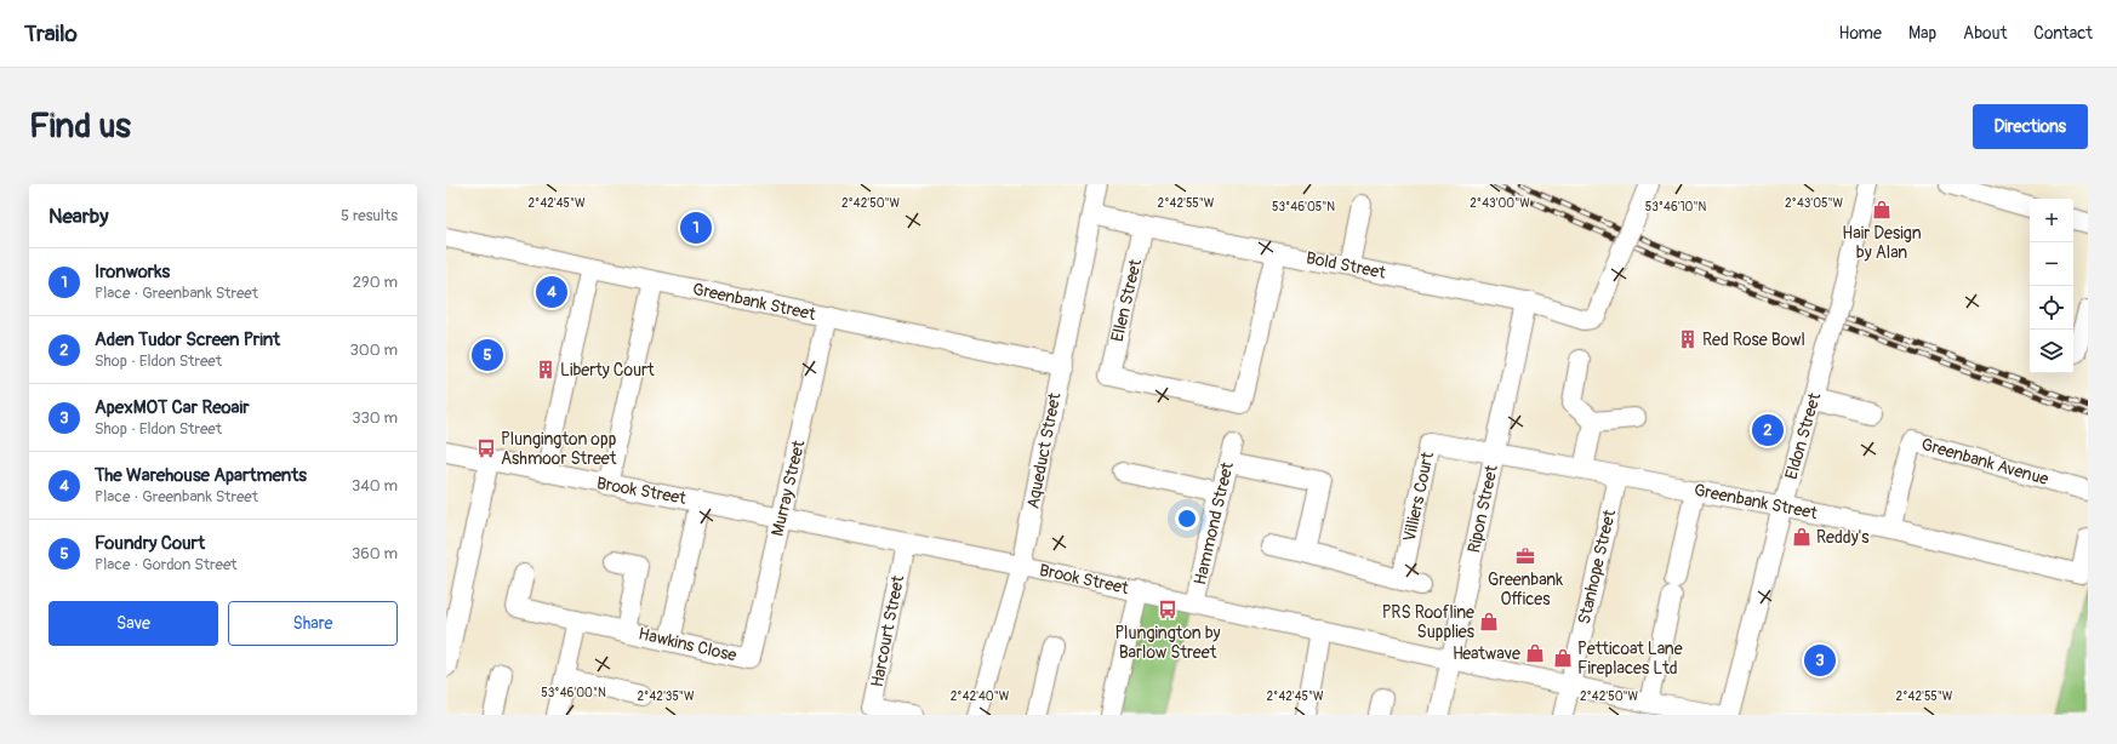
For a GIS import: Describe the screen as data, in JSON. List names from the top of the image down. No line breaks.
{"streets":{"street":["Bold Street","Ellen Street","Greenbank Street","Eldon Street","Aqueduct Street","Greenbank Avenue","Murray Street","Brook Street","Villiers Court","Ripon Street","Hammond Street","Stanhope Street","Harcourt Street","Hawkins Close"]},"crossings":[["Bold Street","Ellen Street"],["Bold Street","Aqueduct Street"],["Bold Street","Ripon Street"],["Greenbank Street","Eldon Street"],["Greenbank Street","Aqueduct Street"],["Greenbank Street","Greenbank Avenue"],["Greenbank Street","Murray Street"],["Greenbank Street","Villiers Court"],["Greenbank Street","Ripon Street"],["Greenbank Street","Stanhope Street"],["Aqueduct Street","Brook Street"],["Murray Street","Brook Street"],["Murray Street","Hawkins Close"],["Brook Street","Ripon Street"],["Brook Street","Hammond Street"],["Brook Street","Stanhope Street"],["Brook Street","Harcourt Street"]],"places":{"shop":["Hair Design by Alan","Reddy's","PRS Roofline Supplies","Heatwave","Petticoat Lane Fireplaces Ltd"],"building":["Red Rose Bowl","Liberty Court"],"bus stop":["Plungington opp Ashmoor Street","Plungington by Barlow Street"],"office":["Greenbank Offices"]},"page":{"header":"Trailo","nav":["Home","Map","About","Contact"],"buttons":["Directions",["Save","Share"]],"title":"Find us","heading":["Nearby","5 results"],"map_buttons":["+","−"],"pins":["1","4","5","2","3"],"list":[{"mark":"1","name":"Ironworks","note":"Place · Greenbank Street","value":"290 m"},{"mark":"2","name":"Aden Tudor Screen Print","note":"Shop · Eldon Street","value":"300 m"},{"mark":"3","name":"ApexMOT Car Reoair","note":"Shop · Eldon Street","value":"330 m"},{"mark":"4","name":"The Warehouse Apartments","note":"Place · Greenbank Street","value":"340 m"},{"mark":"5","name":"Foundry Court","note":"Place · Gordon Street","value":"360 m"}]},"coordinates":["2°42'45\"W","2°42'50\"W","2°42'55\"W","2°43'00\"W","2°43'05\"W","53°46'05\"N","53°46'10\"N","53°46'00\"N","2°42'35\"W","2°42'40\"W"]}
